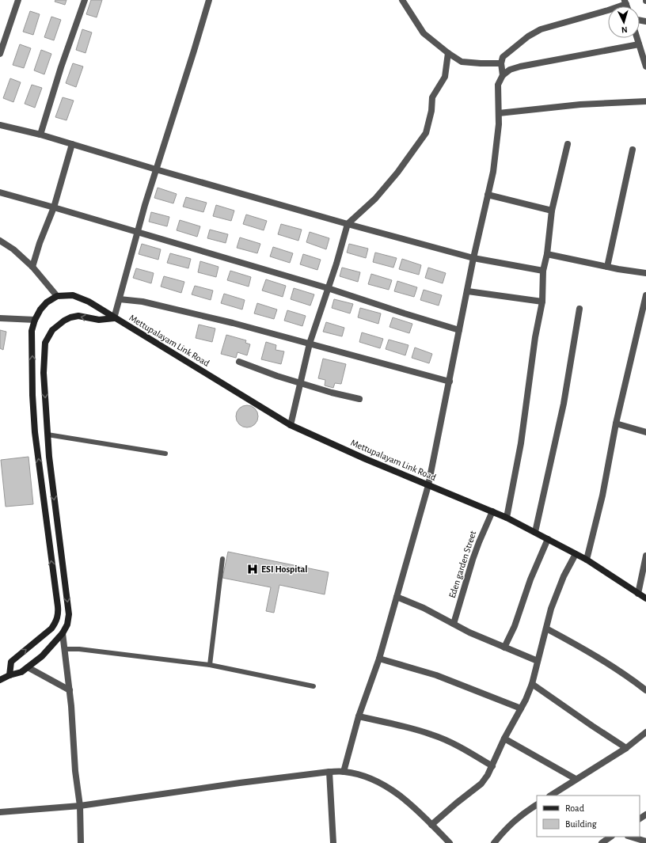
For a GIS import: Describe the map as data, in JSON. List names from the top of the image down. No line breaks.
{"streets":{"street":["Mettupalayam Link Road","Eden garden Street"]},"crossings":[["Mettupalayam Link Road","Eden garden Street"]],"places":{"hospital":["ESI Hospital"]},"legend":["Road","Building"],"north":"bottom"}
